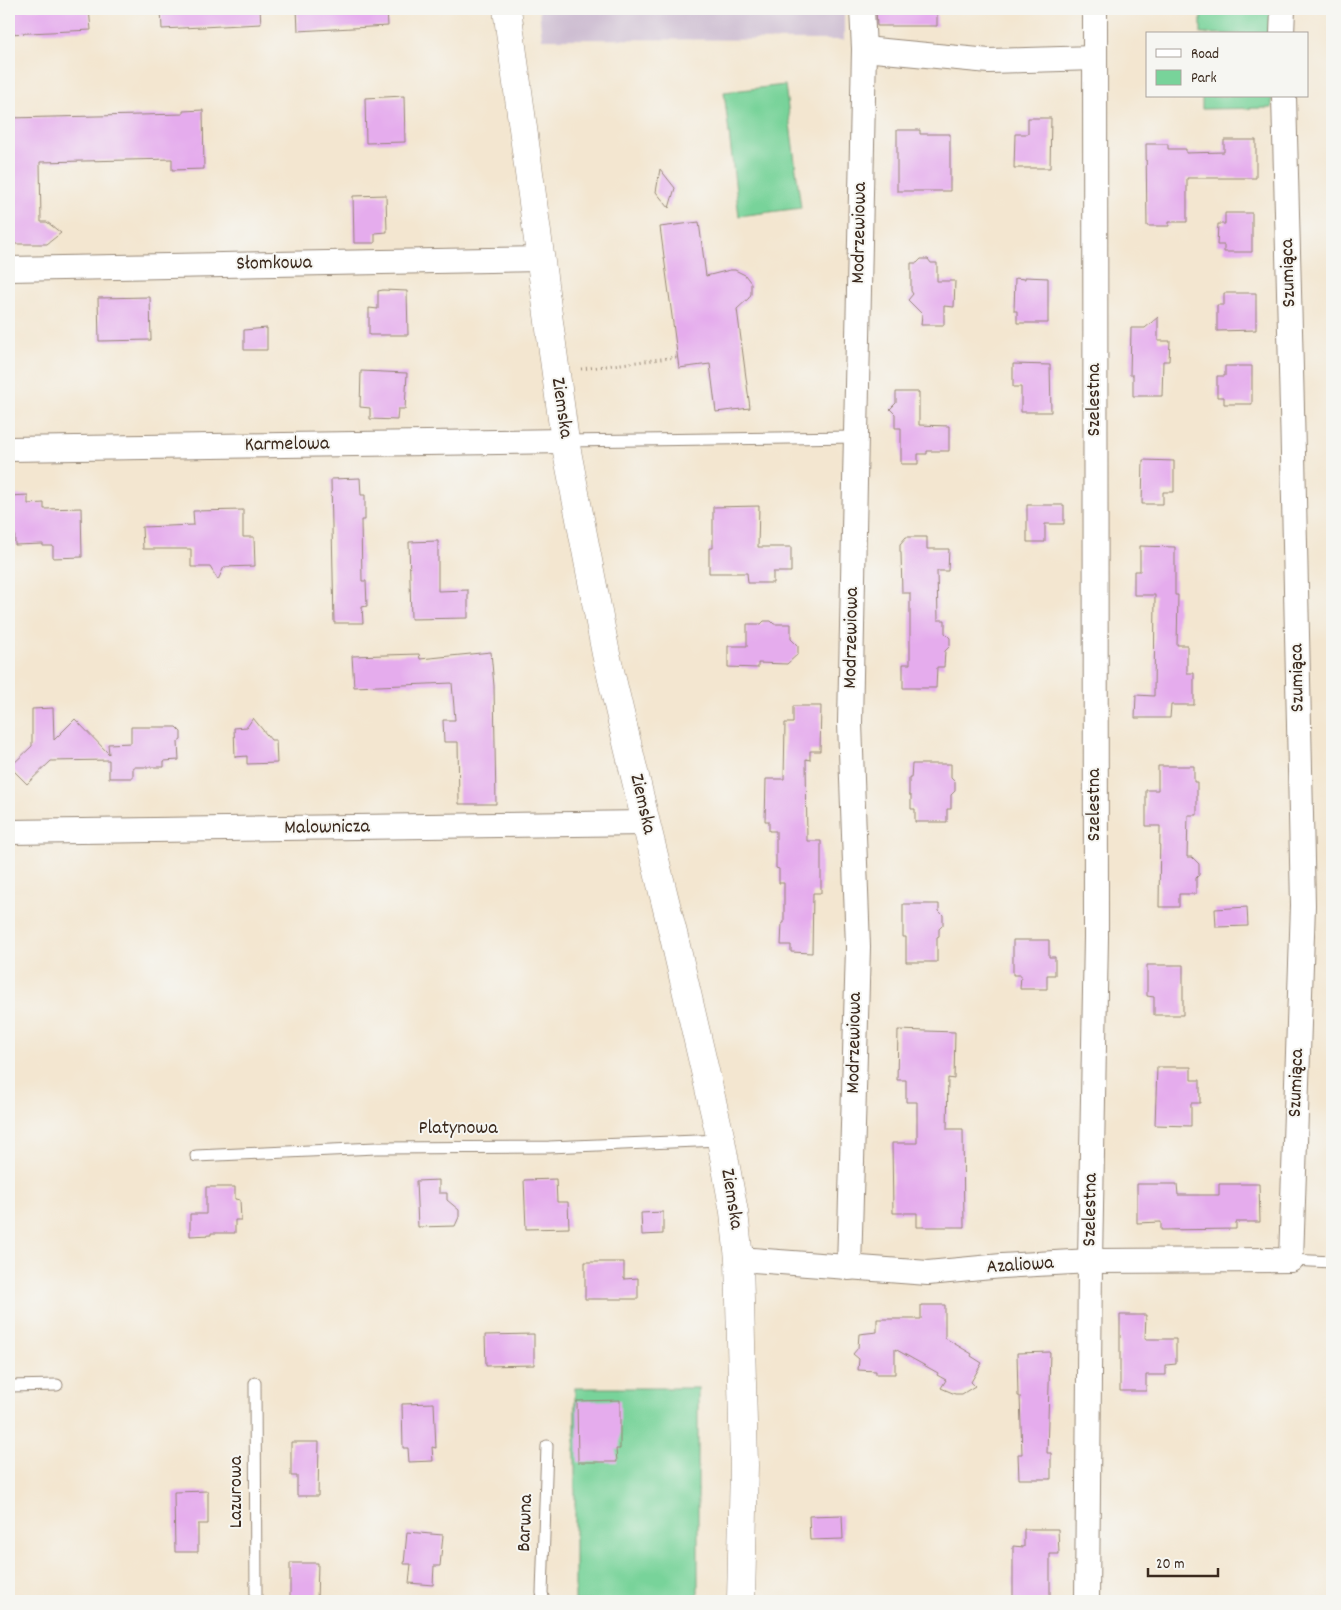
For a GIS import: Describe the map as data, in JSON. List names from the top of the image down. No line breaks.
{"streets":{"street":["Modrzewiowa","Słomkowa","Szumiąca","Szelestna","Ziemska","Karmelowa","Malownicza","Azaliowa"],"lane":["Platynowa","Lazurowa","Barwna"]},"crossings":[["Modrzewiowa","Azaliowa"],["Słomkowa","Ziemska"],["Szumiąca","Azaliowa"],["Szelestna","Azaliowa"],["Ziemska","Karmelowa"],["Ziemska","Malownicza"],["Ziemska","Platynowa"],["Ziemska","Azaliowa"]],"legend":["Road","Park"],"scale_bar":"20 m"}
